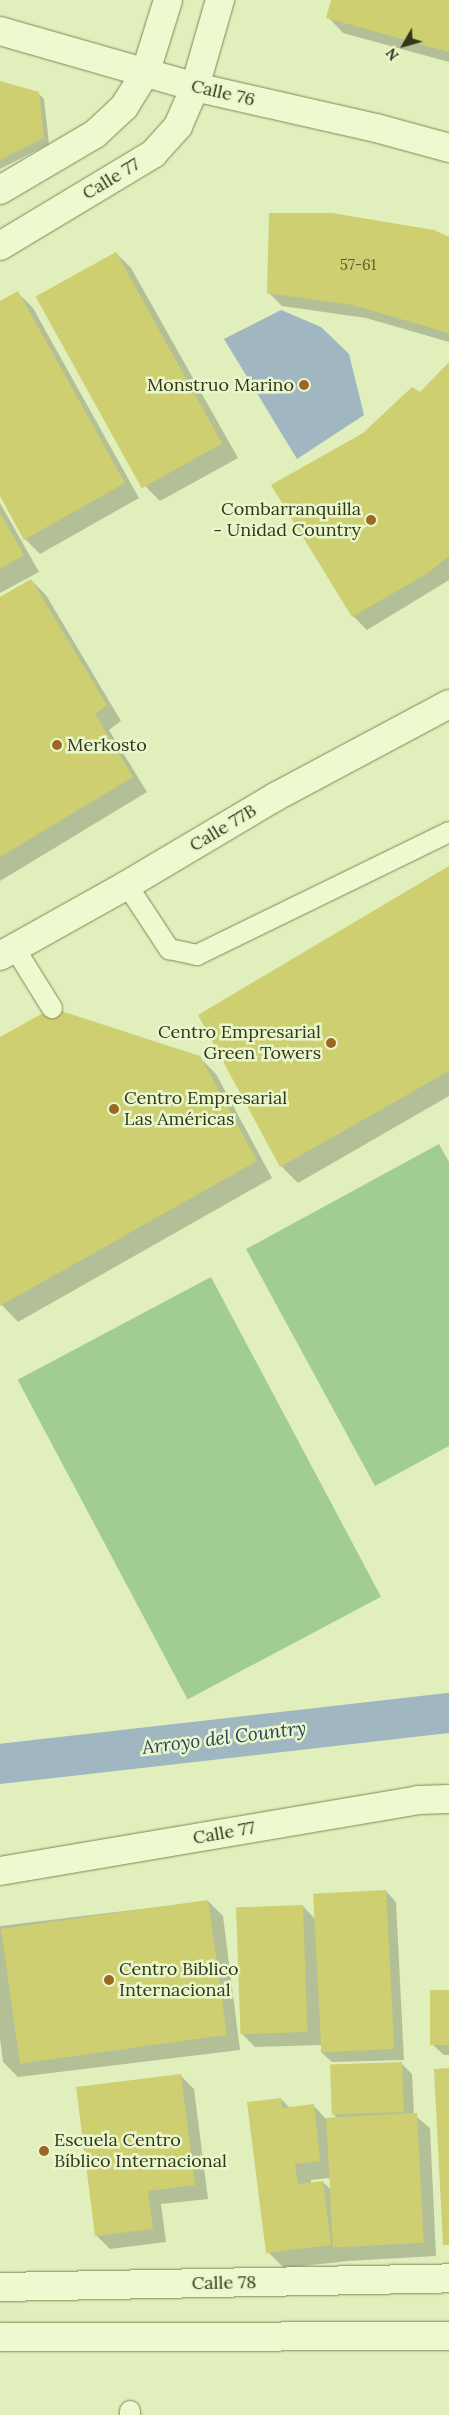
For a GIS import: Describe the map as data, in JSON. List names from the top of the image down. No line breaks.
{"streets":{"street":["Calle 76","Calle 77","Calle 77B","Calle 78"]},"crossings":[["Calle 76","Calle 77"]],"water":["Arroyo del Country"],"places":["Monstruo Marino","Combarranquilla - Unidad Country","Merkosto","Centro Empresarial Green Towers","Centro Empresarial Las Américas","Centro Biblico Internacional","Escuela Centro Bíblico Internacional"],"house_numbers":["57-61"],"north":"bottom left"}
